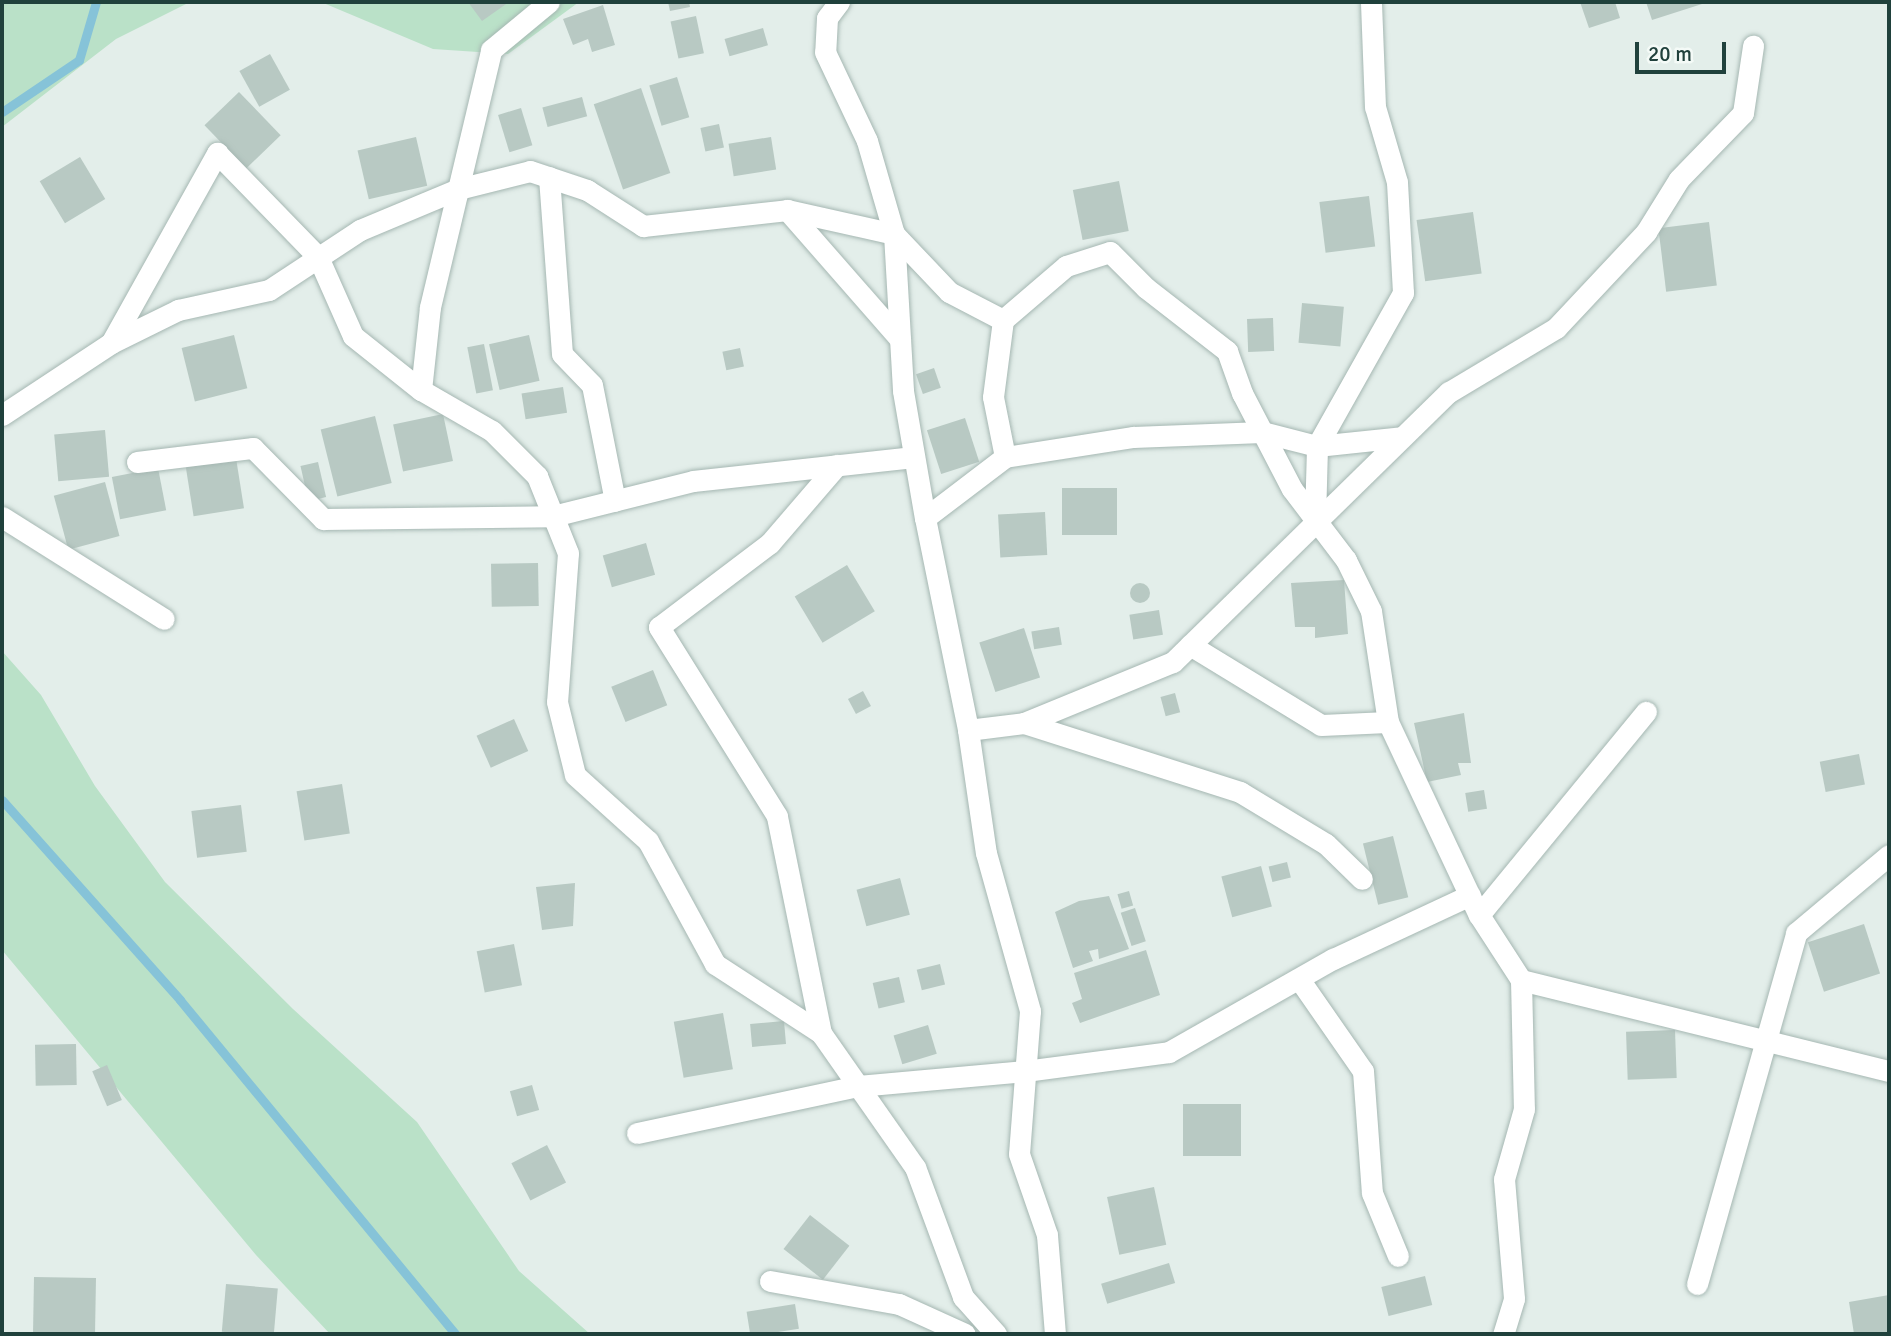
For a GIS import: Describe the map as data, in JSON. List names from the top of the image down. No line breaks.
{"scale_bar":"20 m"}
